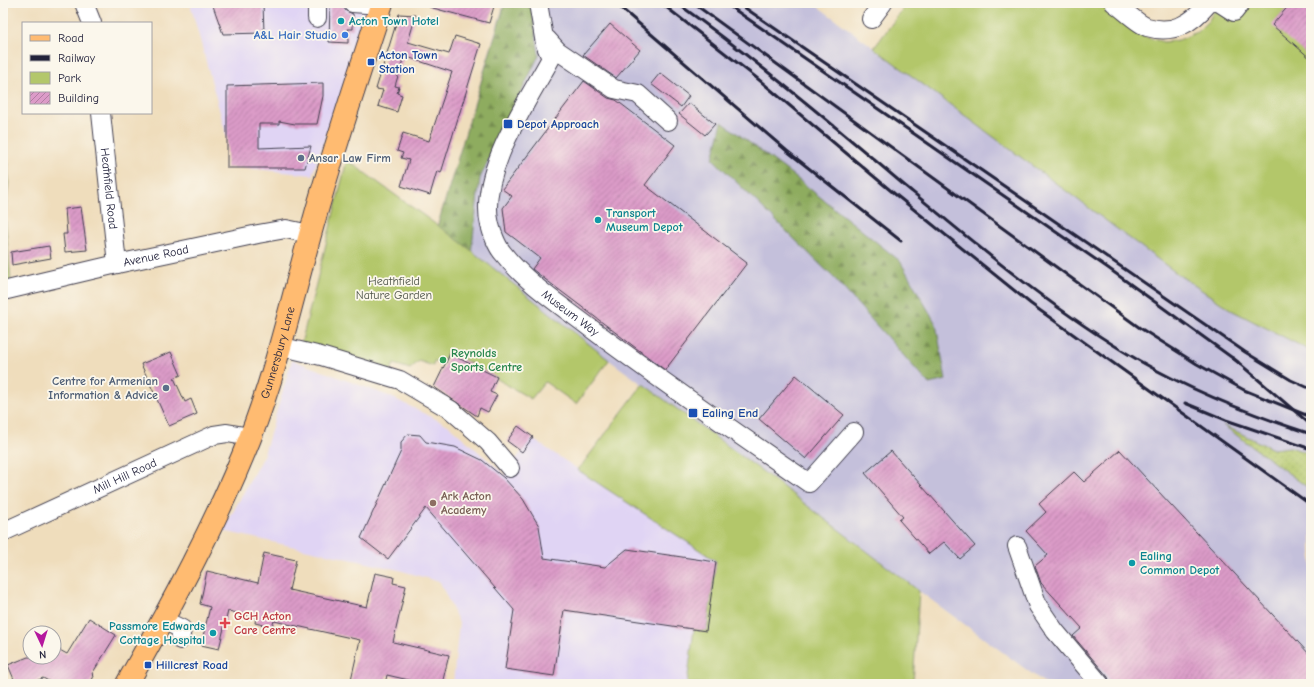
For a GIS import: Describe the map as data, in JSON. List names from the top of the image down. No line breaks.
{"streets":{"main road":["Gunnersbury Lane"],"street":["Heathfield Road","Avenue Road","Museum Way","Mill Hill Road"]},"crossings":[["Heathfield Road","Avenue Road"],["Avenue Road","Gunnersbury Lane"],["Gunnersbury Lane","Mill Hill Road"]],"parks":["Heathfield Nature Garden"],"places":{"other":["Acton Town Hotel","A&L Hair Studio","Ansar Law Firm","Transport Museum Depot","Reynolds Sports Centre","Centre for Armenian Information & Advice","Ark Acton Academy","Ealing Common Depot","Passmore Edwards Cottage Hospital"],"transit":["Acton Town Station","Depot Approach","Ealing End","Hillcrest Road"],"health":["GCH Acton Care Centre"]},"legend":["Road","Railway","Park","Building"],"north":"bottom"}
